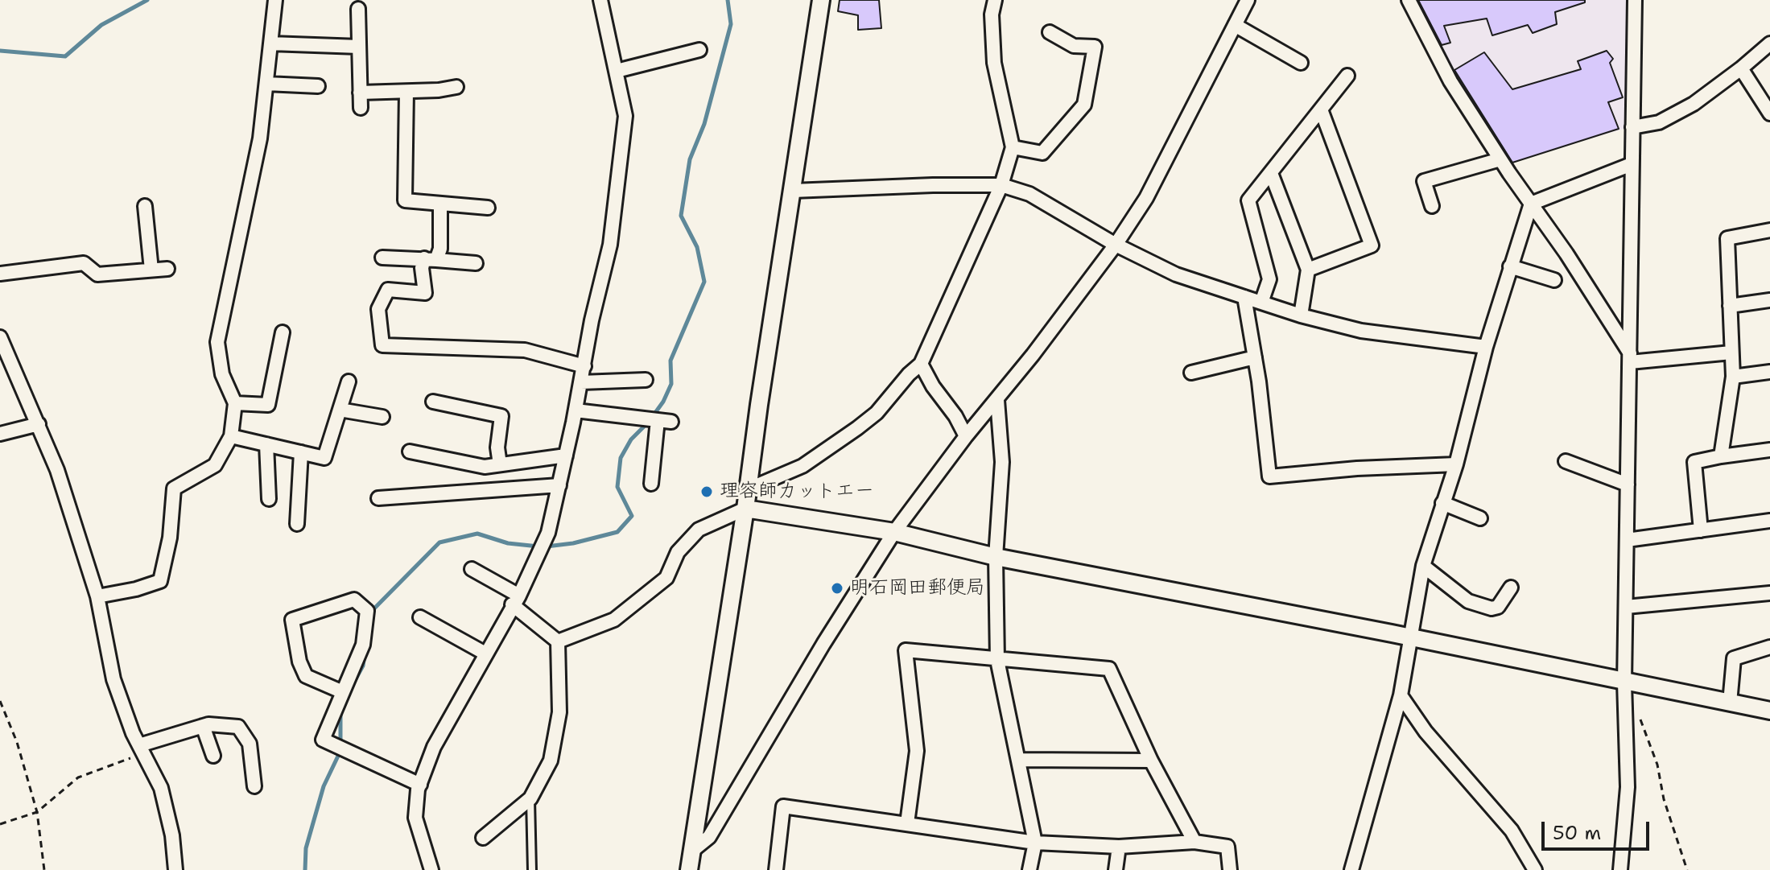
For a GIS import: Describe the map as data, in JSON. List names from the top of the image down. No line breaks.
{"places":["理容師カットエー","明石岡田郵便局"],"scale_bar":"50 m"}
